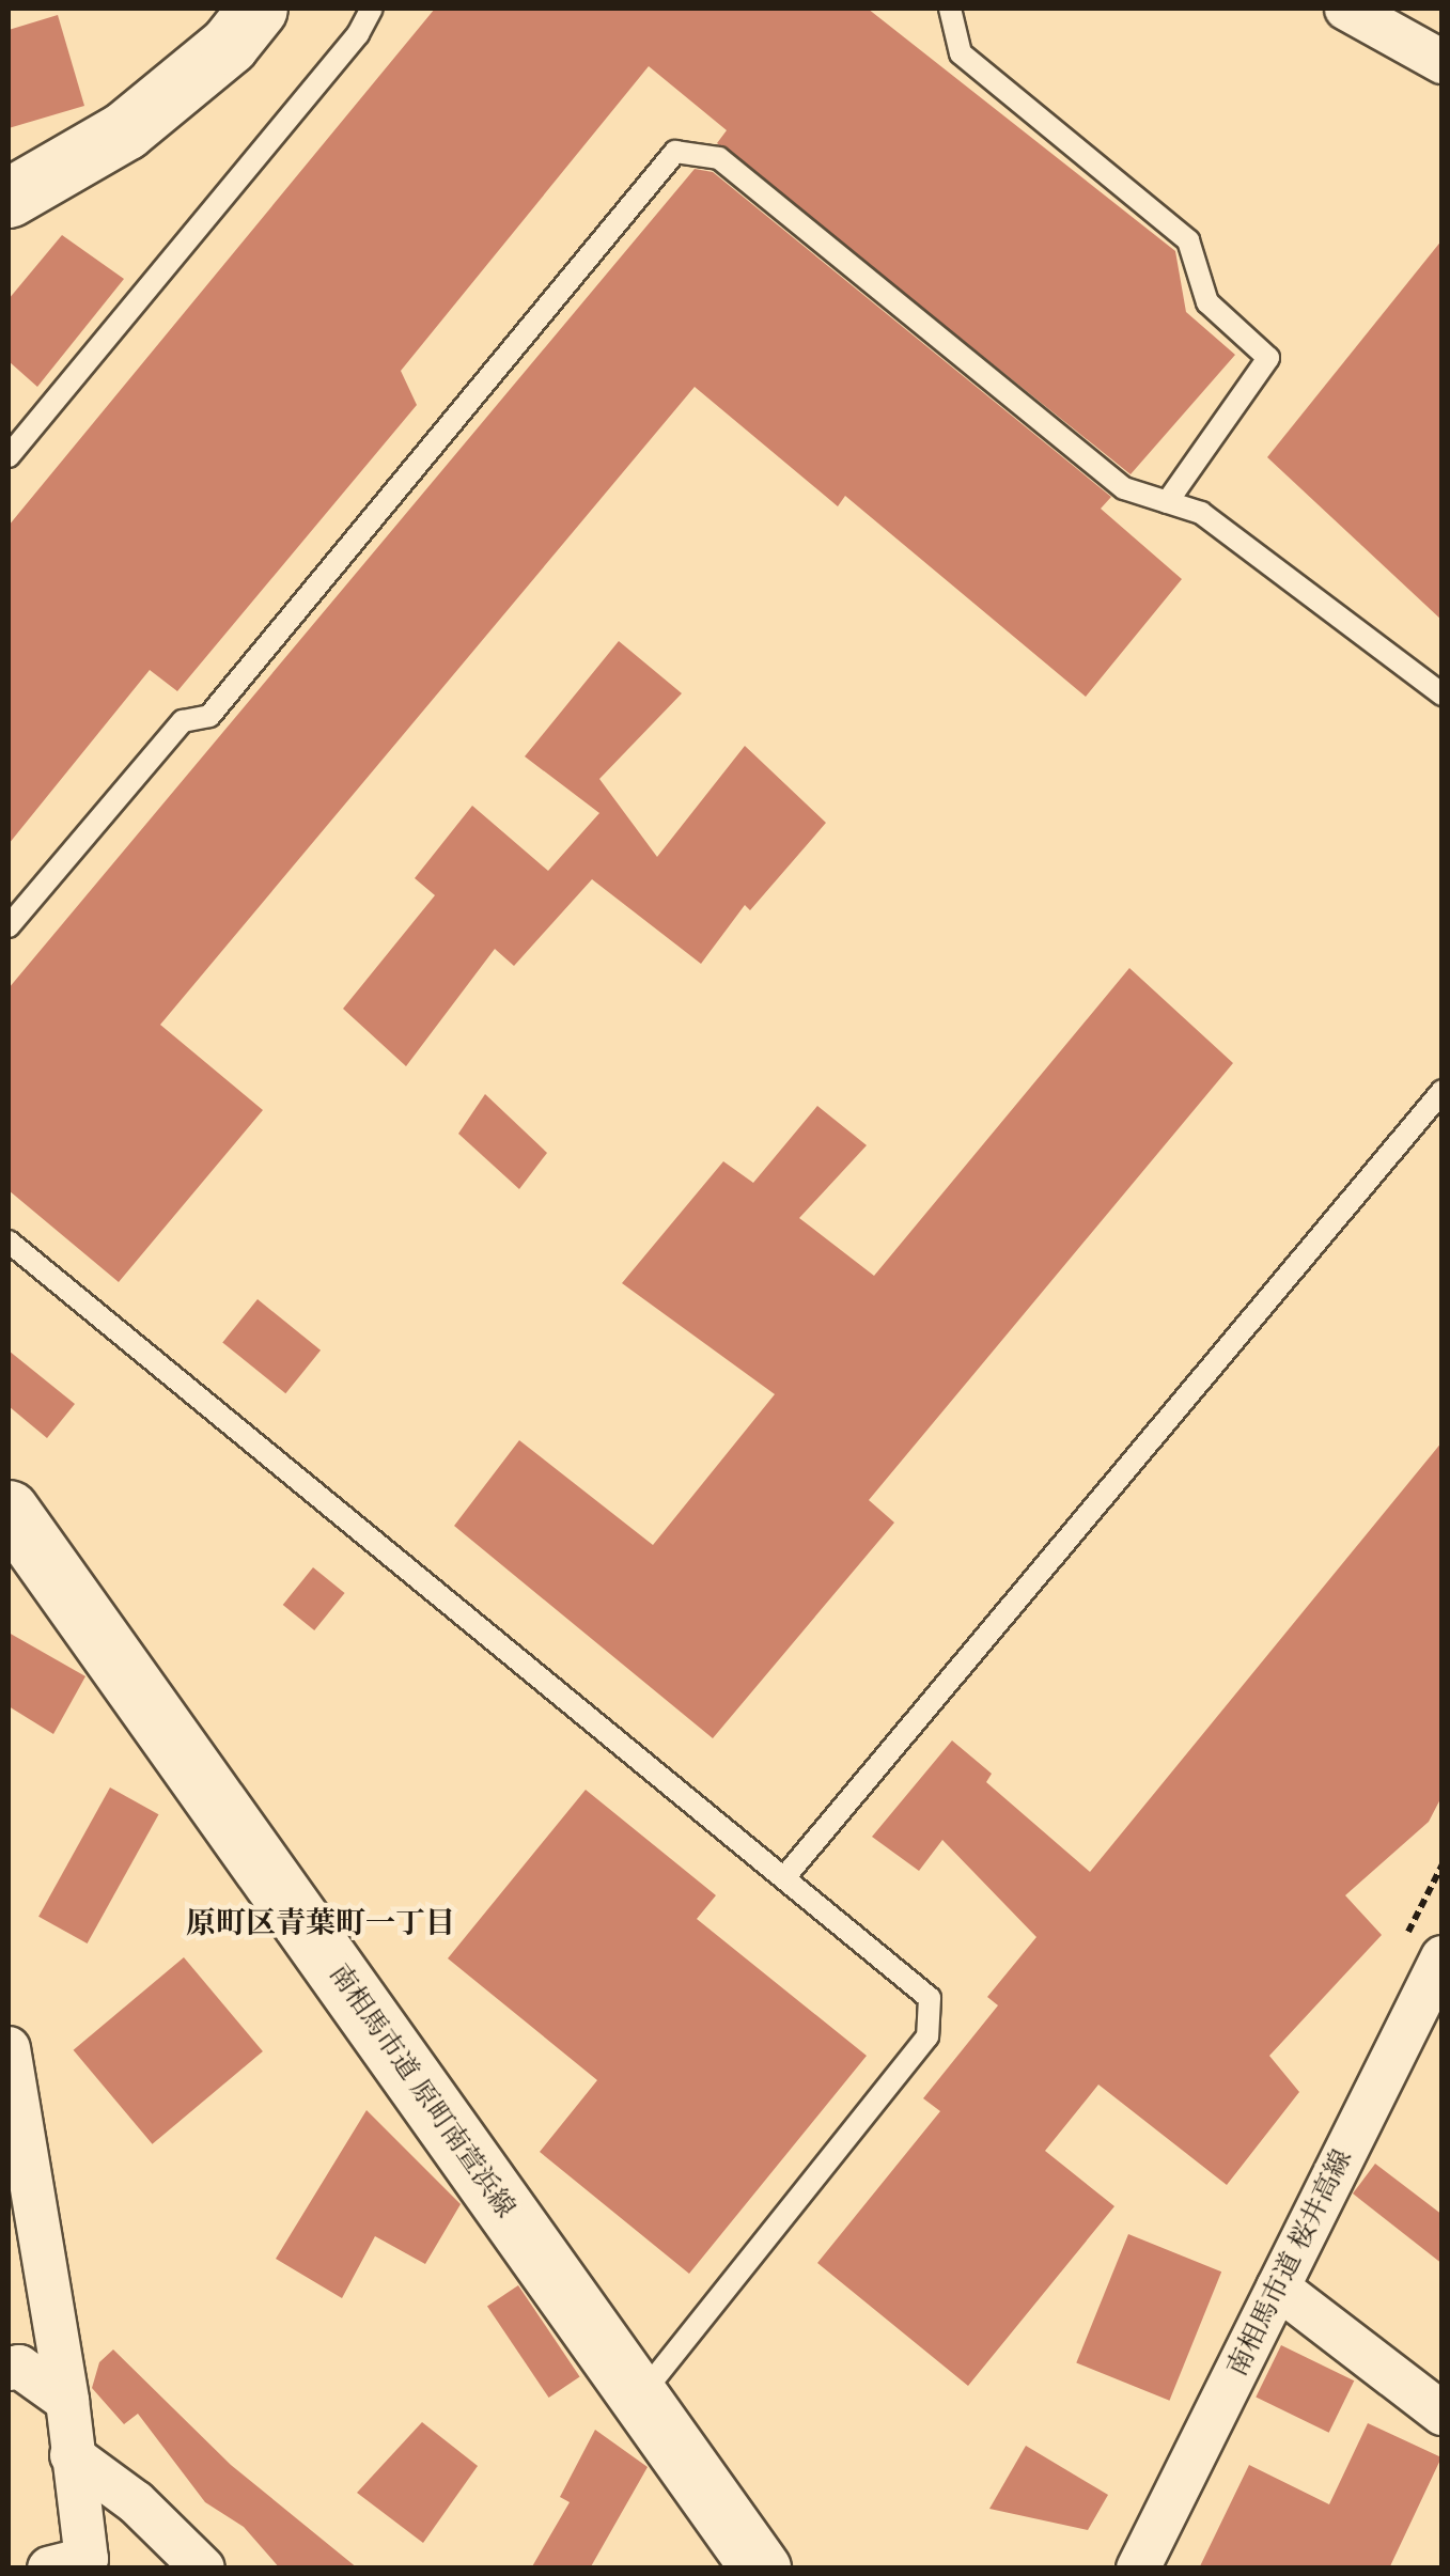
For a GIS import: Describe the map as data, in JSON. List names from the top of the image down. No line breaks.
{"streets":{"street":["南相馬市道 原町南萱浜線","南相馬市道 桜井高線"]},"districts":["原町区青葉町一丁目"]}
